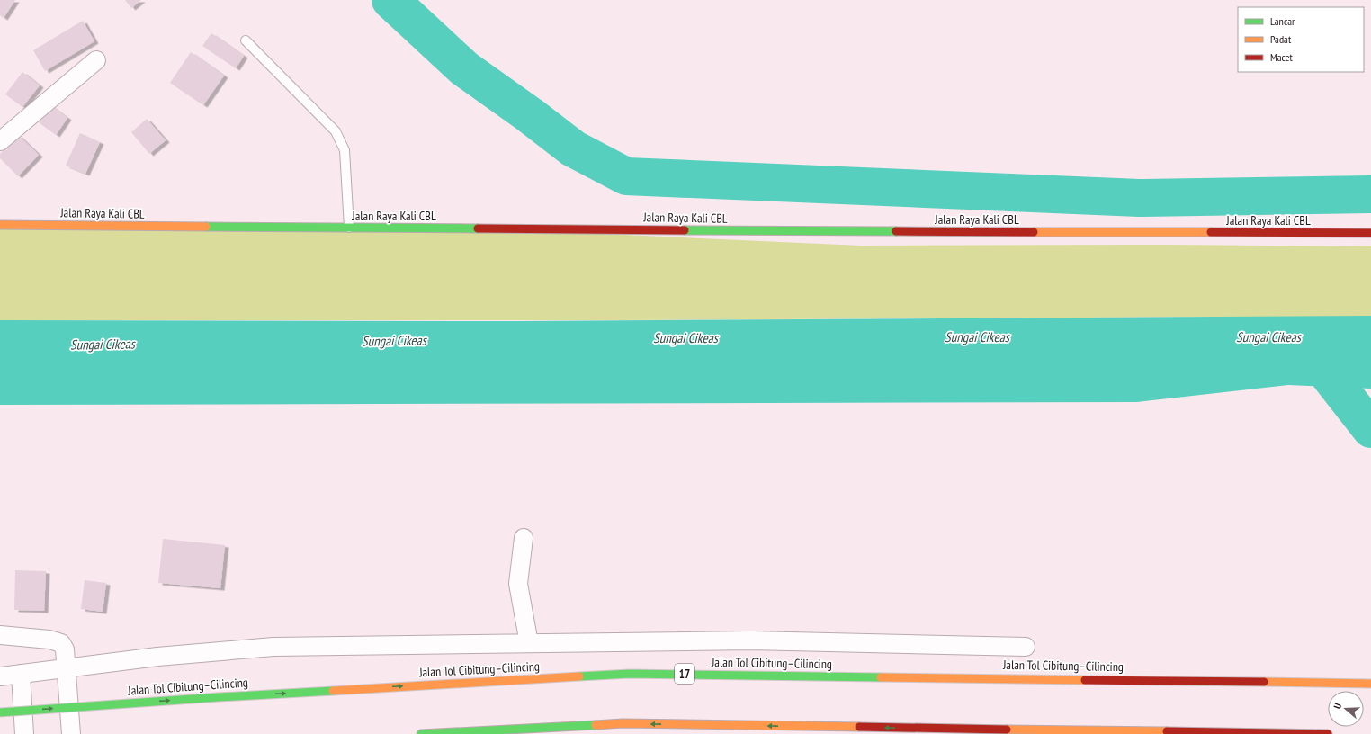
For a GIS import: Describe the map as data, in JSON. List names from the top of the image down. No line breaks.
{"streets":{"main road":["Jalan Raya Kali CBL","Jalan Tol Cibitung–Cilincing","17"]},"water":["Sungai Cikeas"],"legend":["Lancar","Padat","Macet"],"north":"left"}
